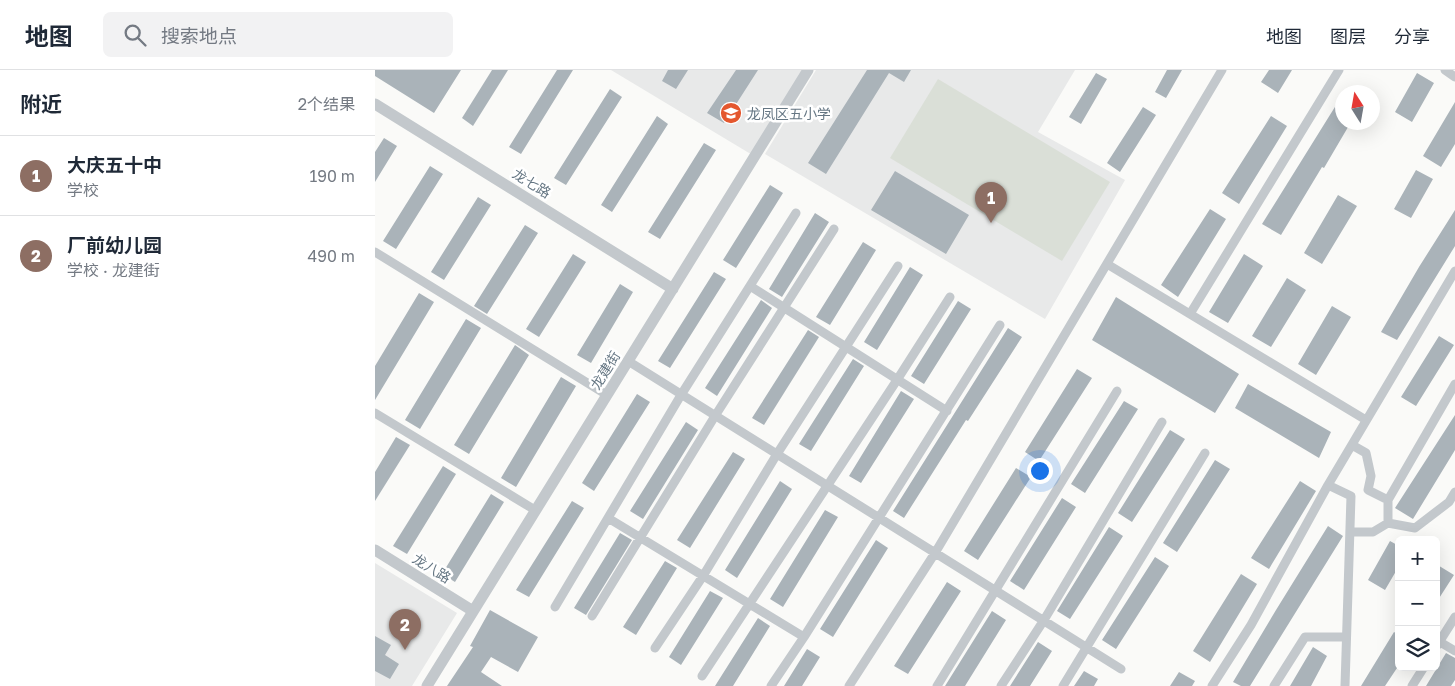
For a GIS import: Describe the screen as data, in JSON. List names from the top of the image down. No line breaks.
{"streets":{"street":["龙七路","龙建街","龙八路"]},"crossings":[["龙七路","龙建街"],["龙建街","龙八路"]],"places":{"school or university":["龙凤区五小学"]},"north":"top","page":{"header":"地图","search":"搜索地点","nav":["地图","图层","分享"],"heading":["附近","2个结果"],"list":[{"mark":"1","name":"大庆五十中","note":"学校","value":"190 m"},{"mark":"2","name":"厂前幼儿园","note":"学校 · 龙建街","value":"490 m"}],"pins":["1","2"],"map_buttons":["+","−"]}}
